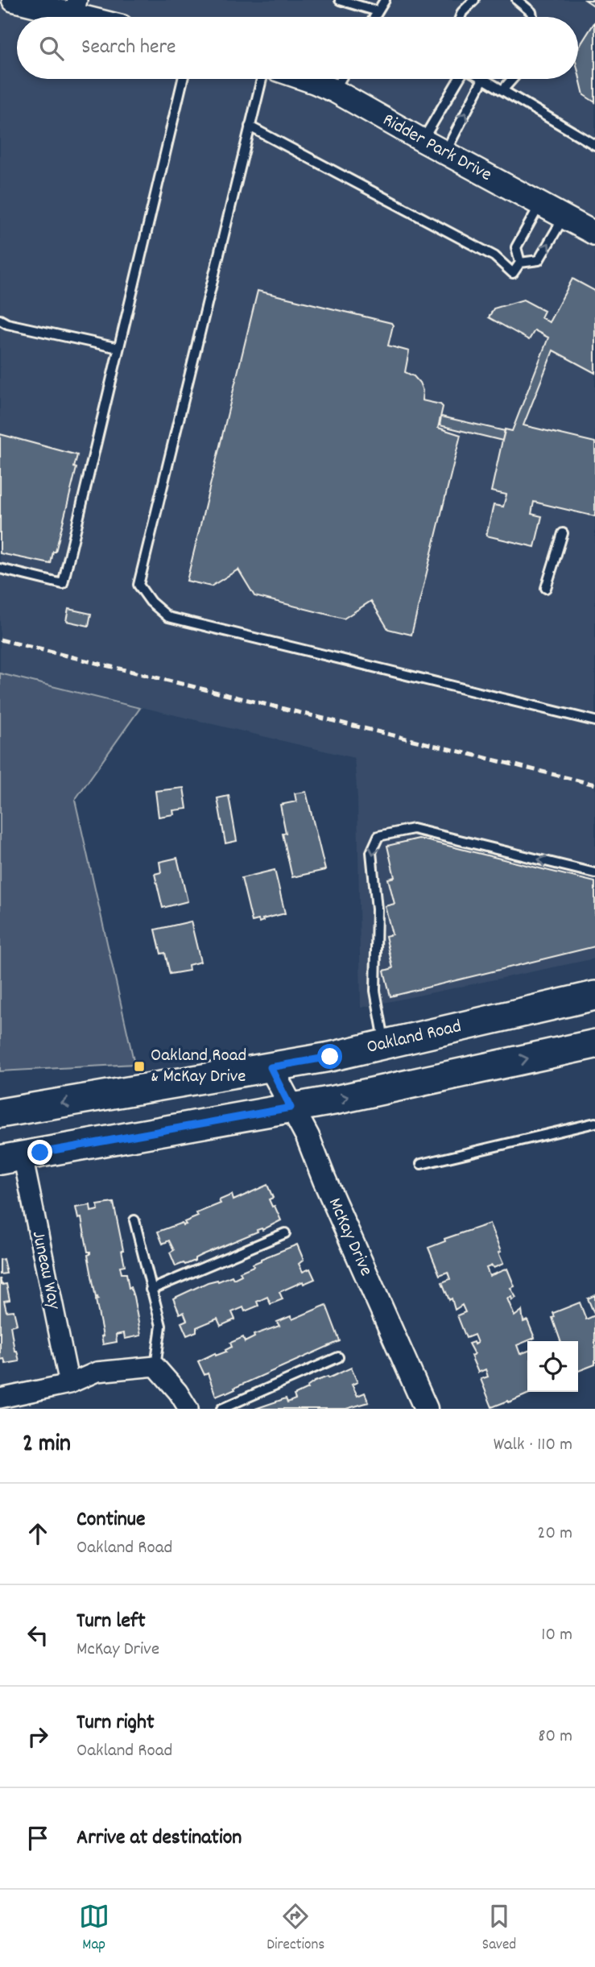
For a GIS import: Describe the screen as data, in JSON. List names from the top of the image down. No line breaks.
{"streets":{"main road":["Oakland Road"],"street":["Ridder Park Drive","McKay Drive","Juneau Way"]},"crossings":[["Oakland Road","McKay Drive"]],"places":{"transit":["Oakland Road & McKay Drive"]},"page":{"search":"Search here","heading":["2 min","Walk · 110 m"],"list":[["Continue","Oakland Road","20 m"],["Turn left","McKay Drive","10 m"],["Turn right","Oakland Road","80 m"],"Arrive at destination"],"nav":["Map","Directions","Saved"]}}
